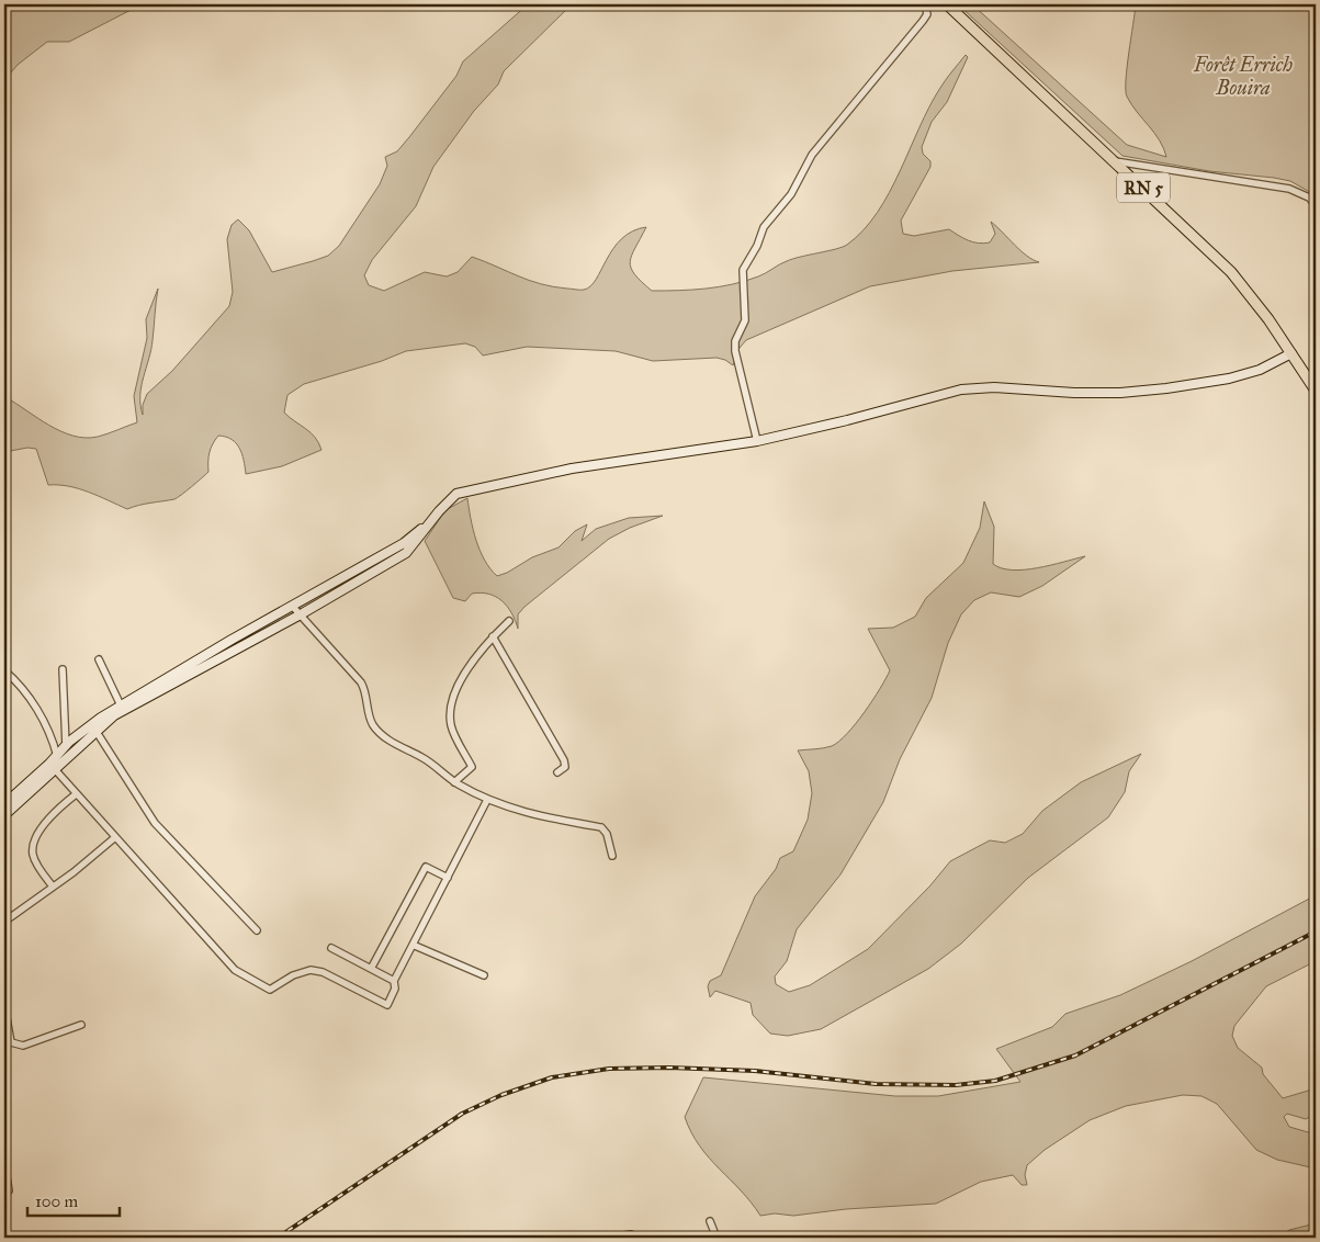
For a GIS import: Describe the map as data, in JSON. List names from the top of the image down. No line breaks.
{"streets":{"main road":["RN 5"]},"parks":["Forêt Errich Bouira"],"scale_bar":"100 m"}
